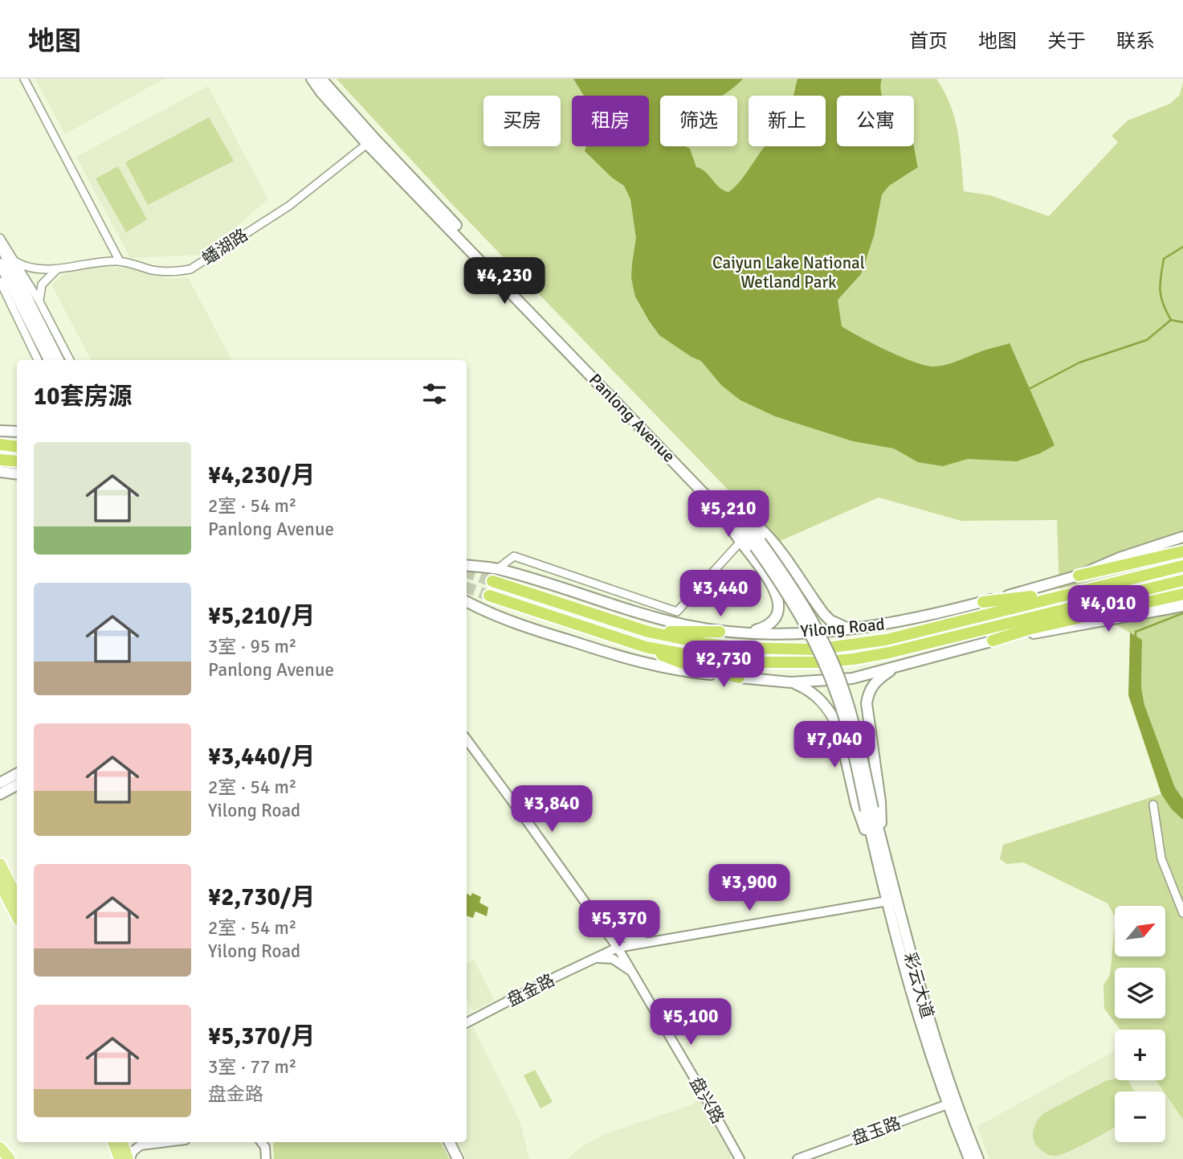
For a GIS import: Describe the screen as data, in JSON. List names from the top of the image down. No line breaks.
{"streets":{"highway":["Yilong Road"],"main road":["Panlong Avenue","彩云大道"],"street":["蟠湖路","盘金路","盘兴路","盘玉路"]},"crossings":[["蟠湖路","Panlong Avenue"],["Panlong Avenue","彩云大道"],["彩云大道","盘金路"],["彩云大道","盘玉路"],["盘金路","盘兴路"]],"parks":["Caiyun Lake National Wetland Park"],"north":"top right","page":{"header":"地图","nav":["首页","地图","关于","联系"],"chip":["买房","租房","筛选","新上","公寓"],"price":["¥4,230","¥5,210","¥3,440","¥4,010","¥2,730","¥7,040","¥3,840","¥3,900","¥5,370","¥5,100"],"heading":"10套房源","list":[{"name":"¥4,230/月","note":"2室 · 54 m² · Panlong Avenue"},{"name":"¥5,210/月","note":"3室 · 95 m² · Panlong Avenue"},{"name":"¥3,440/月","note":"2室 · 54 m² · Yilong Road"},{"name":"¥2,730/月","note":"2室 · 54 m² · Yilong Road"},{"name":"¥5,370/月","note":"3室 · 77 m² · 盘金路"}],"map_buttons":["+","−"]}}
